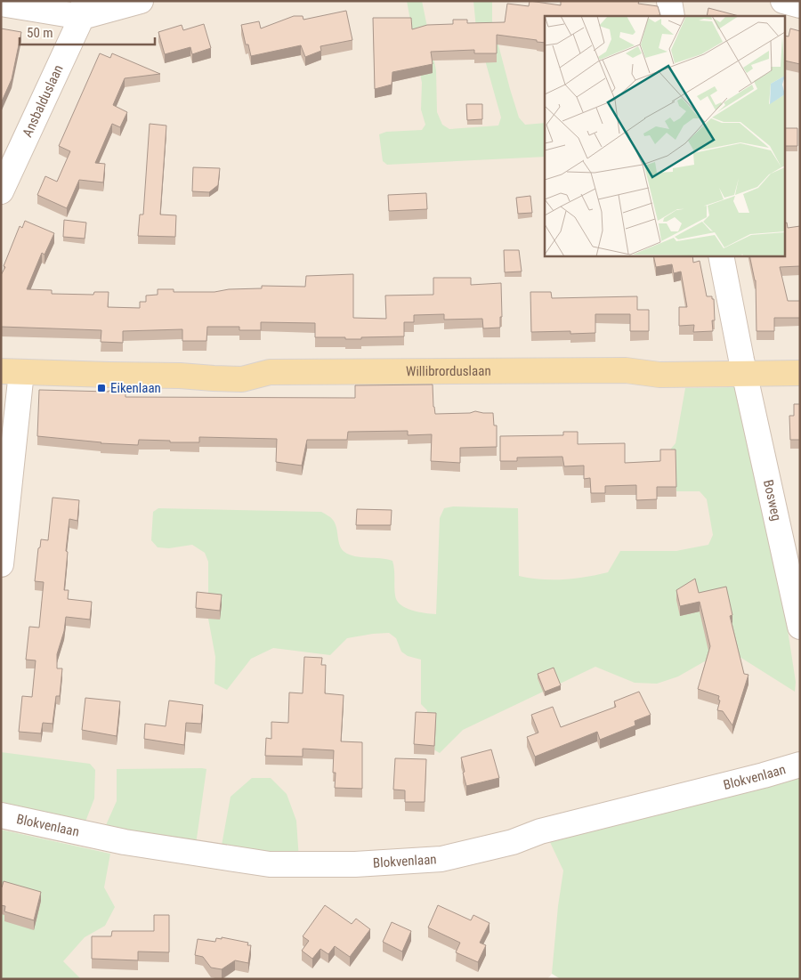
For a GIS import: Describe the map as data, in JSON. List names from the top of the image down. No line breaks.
{"streets":{"main road":["Willibrorduslaan"],"street":["Ansbalduslaan","Bosweg","Blokvenlaan"]},"crossings":[["Willibrorduslaan","Bosweg"]],"places":{"transit":["Eikenlaan"]},"scale_bar":"50 m"}
